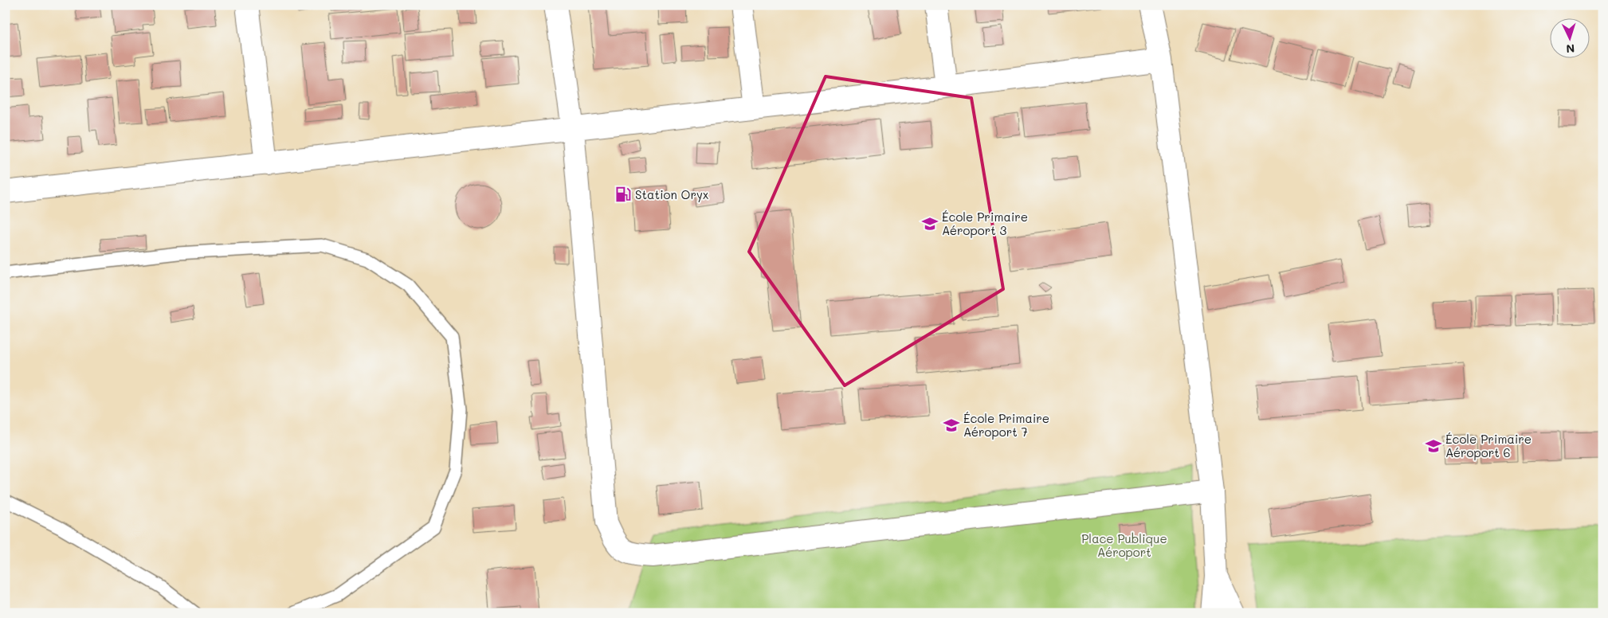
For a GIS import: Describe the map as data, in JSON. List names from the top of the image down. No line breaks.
{"parks":["Place Publique Aéroport"],"places":{"fuel station":["Station Oryx"],"school or university":["École Primaire Aéroport 3","École Primaire Aéroport 7","École Primaire Aéroport 6"]},"north":"bottom"}
